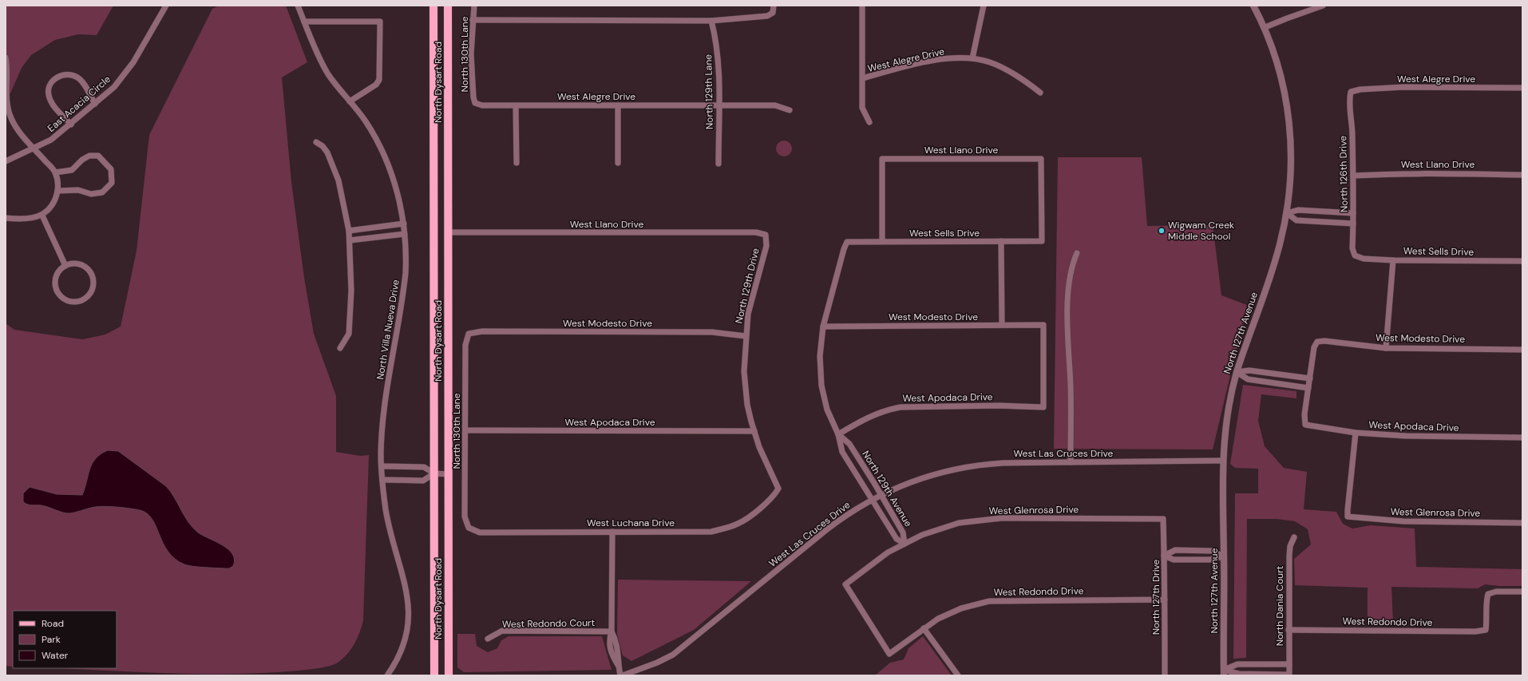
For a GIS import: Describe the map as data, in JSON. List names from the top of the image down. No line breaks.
{"streets":{"main road":["North Dysart Road"],"street":["North 130th Lane","West Alegre Drive","North 129th Lane","East Acacia Circle","West Llano Drive","North 126th Drive","West Sells Drive","North 129th Drive","West Modesto Drive","North Villa Nueva Drive","North 127th Avenue","West Apodaca Drive","West Las Cruces Drive","North 129th Avenue","West Glenrosa Drive","West Luchana Drive","West Redondo Drive","North 127th Drive","North Dania Court","West Redondo Court"]},"crossings":[["North 130th Lane","West Alegre Drive"],["North 130th Lane","West Modesto Drive"],["North 130th Lane","West Apodaca Drive"],["North 130th Lane","West Luchana Drive"],["West Alegre Drive","North 129th Lane"],["West Alegre Drive","North 126th Drive"],["North Dysart Road","West Llano Drive"],["West Llano Drive","North 126th Drive"],["West Llano Drive","West Sells Drive"],["West Llano Drive","North 129th Drive"],["North 126th Drive","West Sells Drive"],["West Sells Drive","North 129th Avenue"],["North 129th Drive","West Modesto Drive"],["North 129th Drive","West Apodaca Drive"],["North 129th Drive","West Luchana Drive"],["West Modesto Drive","West Apodaca Drive"],["West Modesto Drive","North 129th Avenue"],["North 127th Avenue","West Las Cruces Drive"],["West Apodaca Drive","North 129th Avenue"],["West Apodaca Drive","West Glenrosa Drive"],["West Las Cruces Drive","North 129th Avenue"],["North 129th Avenue","West Glenrosa Drive"],["West Glenrosa Drive","West Redondo Drive"],["West Glenrosa Drive","North 127th Drive"],["West Redondo Drive","North 127th Drive"],["West Redondo Drive","North Dania Court"]],"places":["Wigwam Creek Middle School"],"legend":["Road","Park","Water"]}
